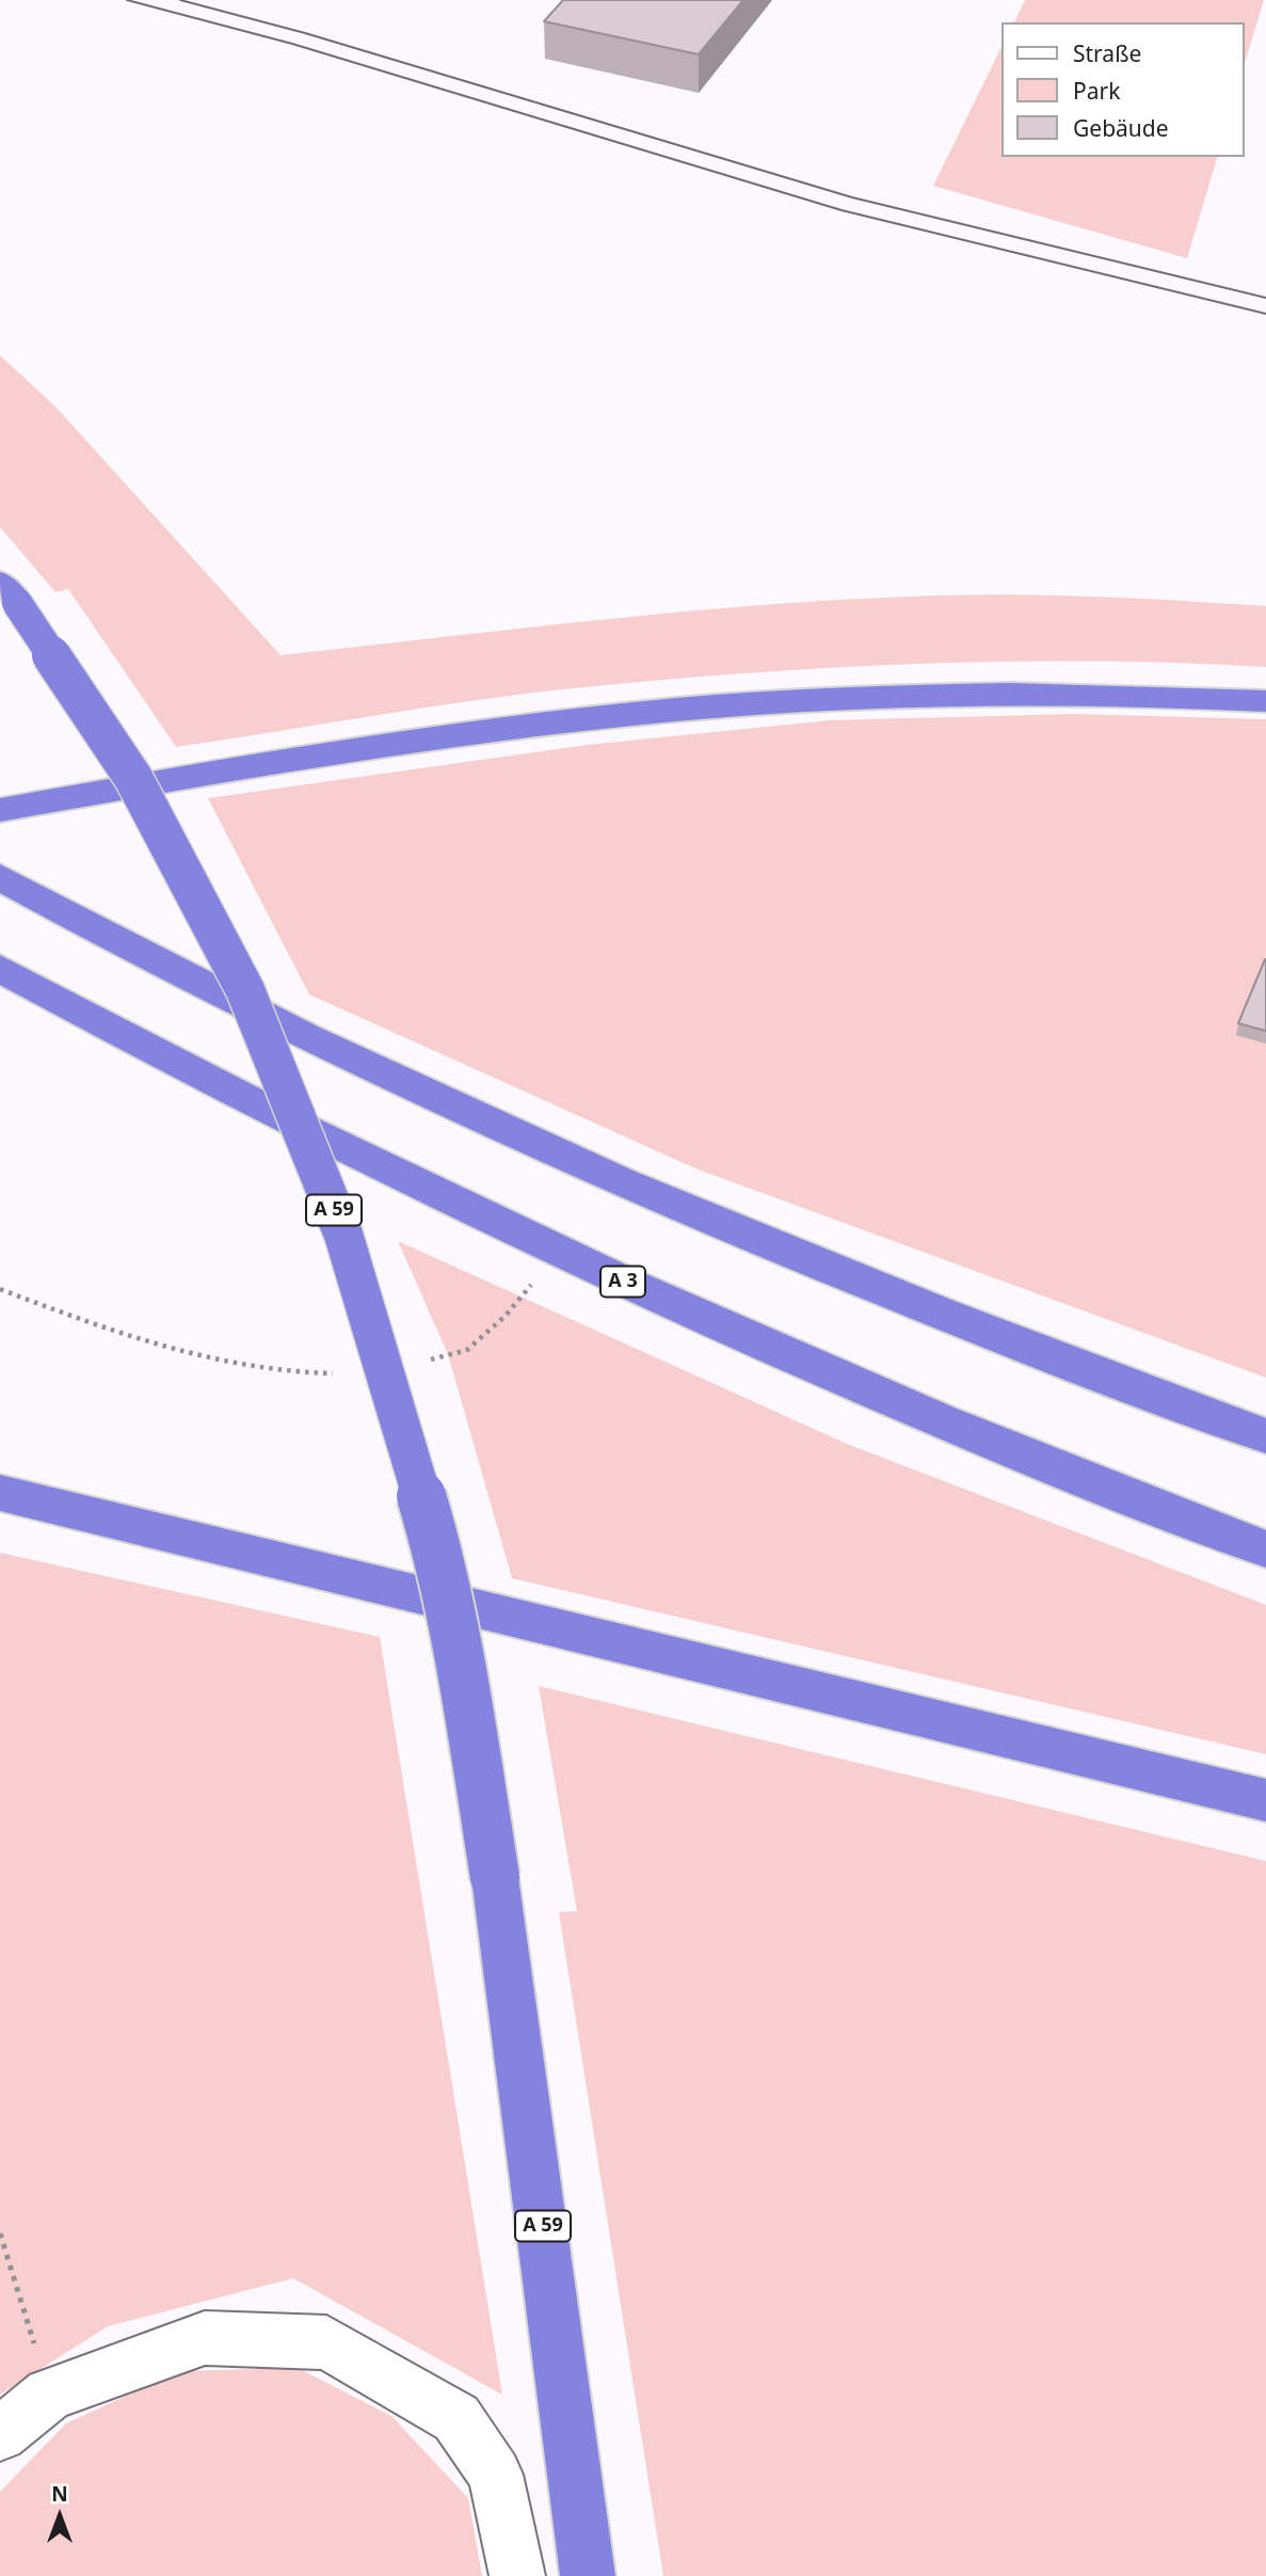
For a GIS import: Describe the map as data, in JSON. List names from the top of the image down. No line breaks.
{"streets":{"highway":["A 59","A 3"]},"legend":["Straße","Park","Gebäude"],"north":"top"}
